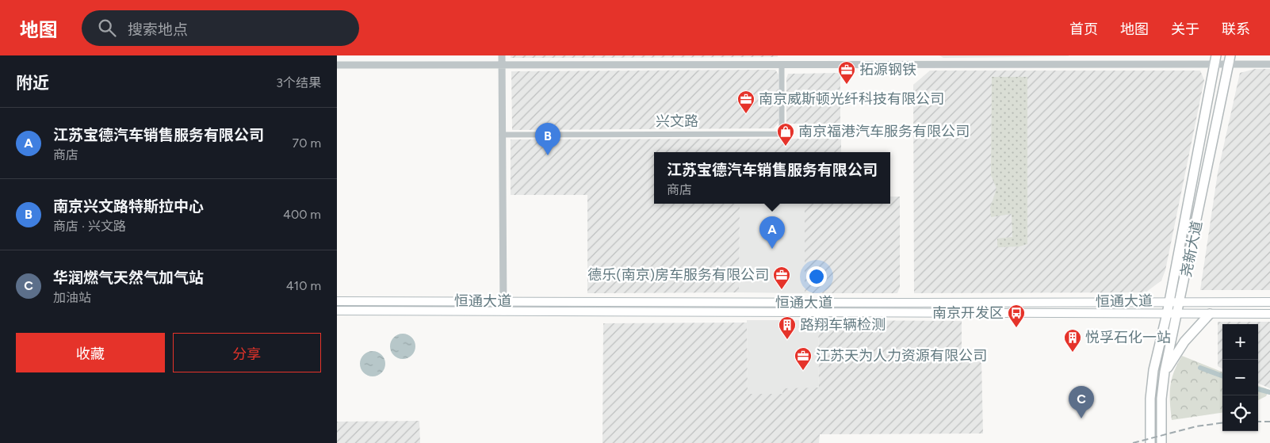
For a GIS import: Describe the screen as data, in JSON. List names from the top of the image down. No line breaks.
{"streets":{"main road":["尧新大道","恒通大道"],"street":["兴文路"]},"crossings":[["尧新大道","恒通大道"]],"places":{"office":["拓源钢铁","南京威斯顿光纤科技有限公司","德乐(南京)房车服务有限公司","江苏天为人力资源有限公司"],"shop":["南京福港汽车服务有限公司"],"bus stop":["南京开发区"],"building":["路翔车辆检测","悦孚石化一站"]},"page":{"header":"地图","search":"搜索地点","nav":["首页","地图","关于","联系"],"heading":["附近","3个结果"],"list":[{"mark":"A","name":"江苏宝德汽车销售服务有限公司","note":"商店","value":"70 m"},{"mark":"B","name":"南京兴文路特斯拉中心","note":"商店 · 兴文路","value":"400 m"},{"mark":"C","name":"华润燃气天然气加气站","note":"加油站","value":"410 m"}],"pins":["B","A","C"],"popup":["江苏宝德汽车销售服务有限公司","商店"],"buttons":["收藏","分享"],"map_buttons":["+","−"]}}
